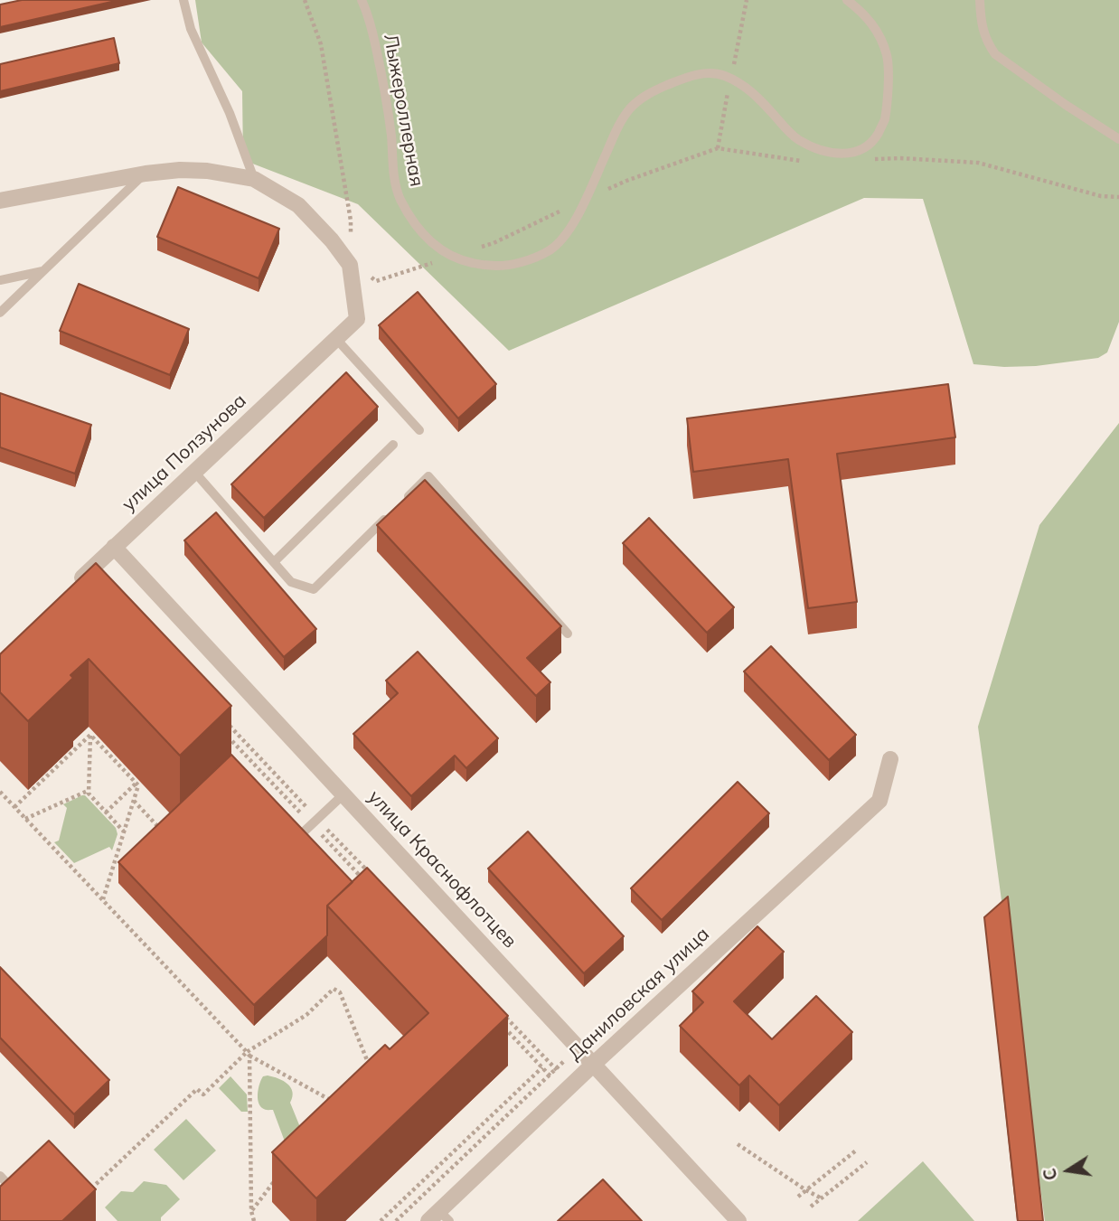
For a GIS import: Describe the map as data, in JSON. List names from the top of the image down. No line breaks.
{"streets":{"street":["улица Ползунова","улица Краснофлотцев","Даниловская улица"],"lane":["Лыжероллерная"]},"crossings":[["улица Ползунова","улица Краснофлотцев"],["улица Краснофлотцев","Даниловская улица"]],"north":"left"}
